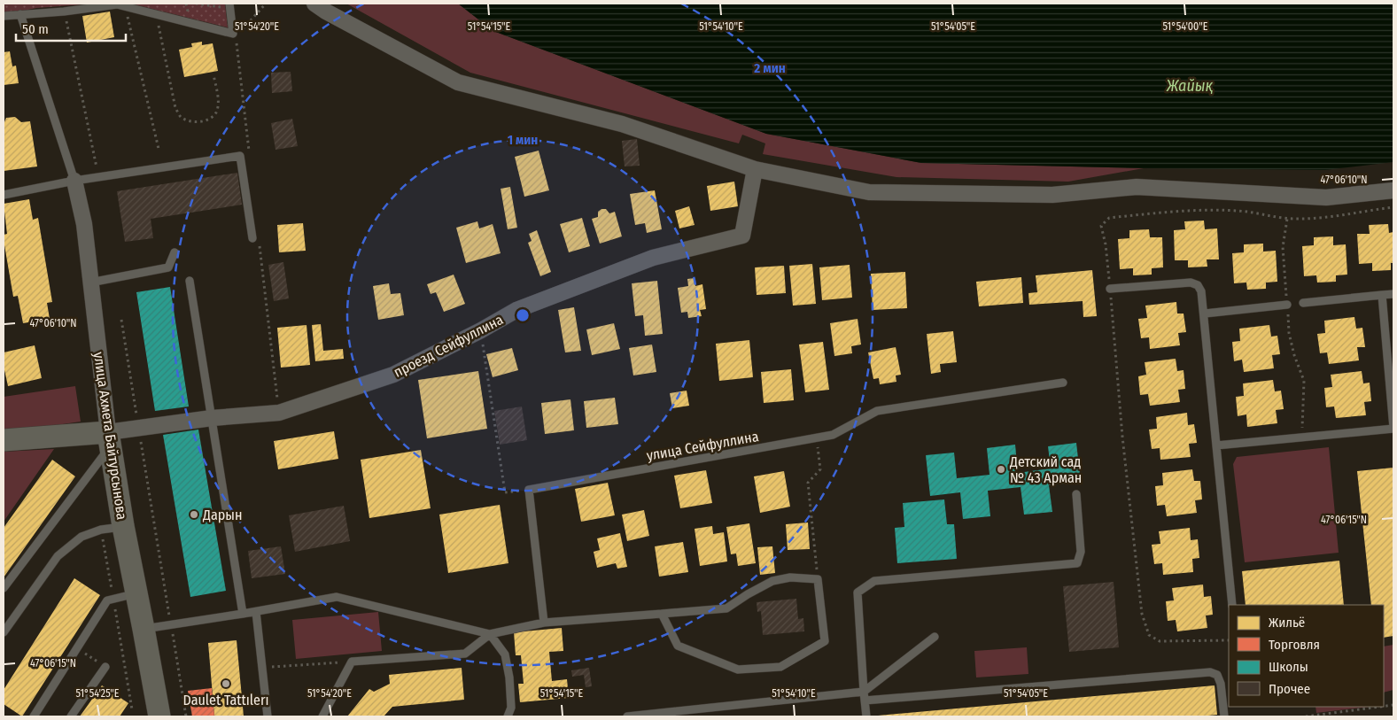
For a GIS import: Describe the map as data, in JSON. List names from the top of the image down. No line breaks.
{"streets":{"street":["проезд Сейфуллина","улица Ахмета Байтурсынова"],"lane":["улица Сейфуллина"]},"crossings":[["проезд Сейфуллина","улица Ахмета Байтурсынова"]],"water":["Жайық"],"places":["Детский сад № 43 Арман","Дарын","Daulet Tattılerı"],"legend":["Жильё","Торговля","Школы","Прочее"],"scale_bar":"50 m","coordinates":["51°54'20\"E","51°54'15\"E","51°54'10\"E","51°54'05\"E","51°54'00\"E","47°06'10\"N","47°06'15\"N","51°54'25\"E"],"rings":["2 мин","1 мин"]}
